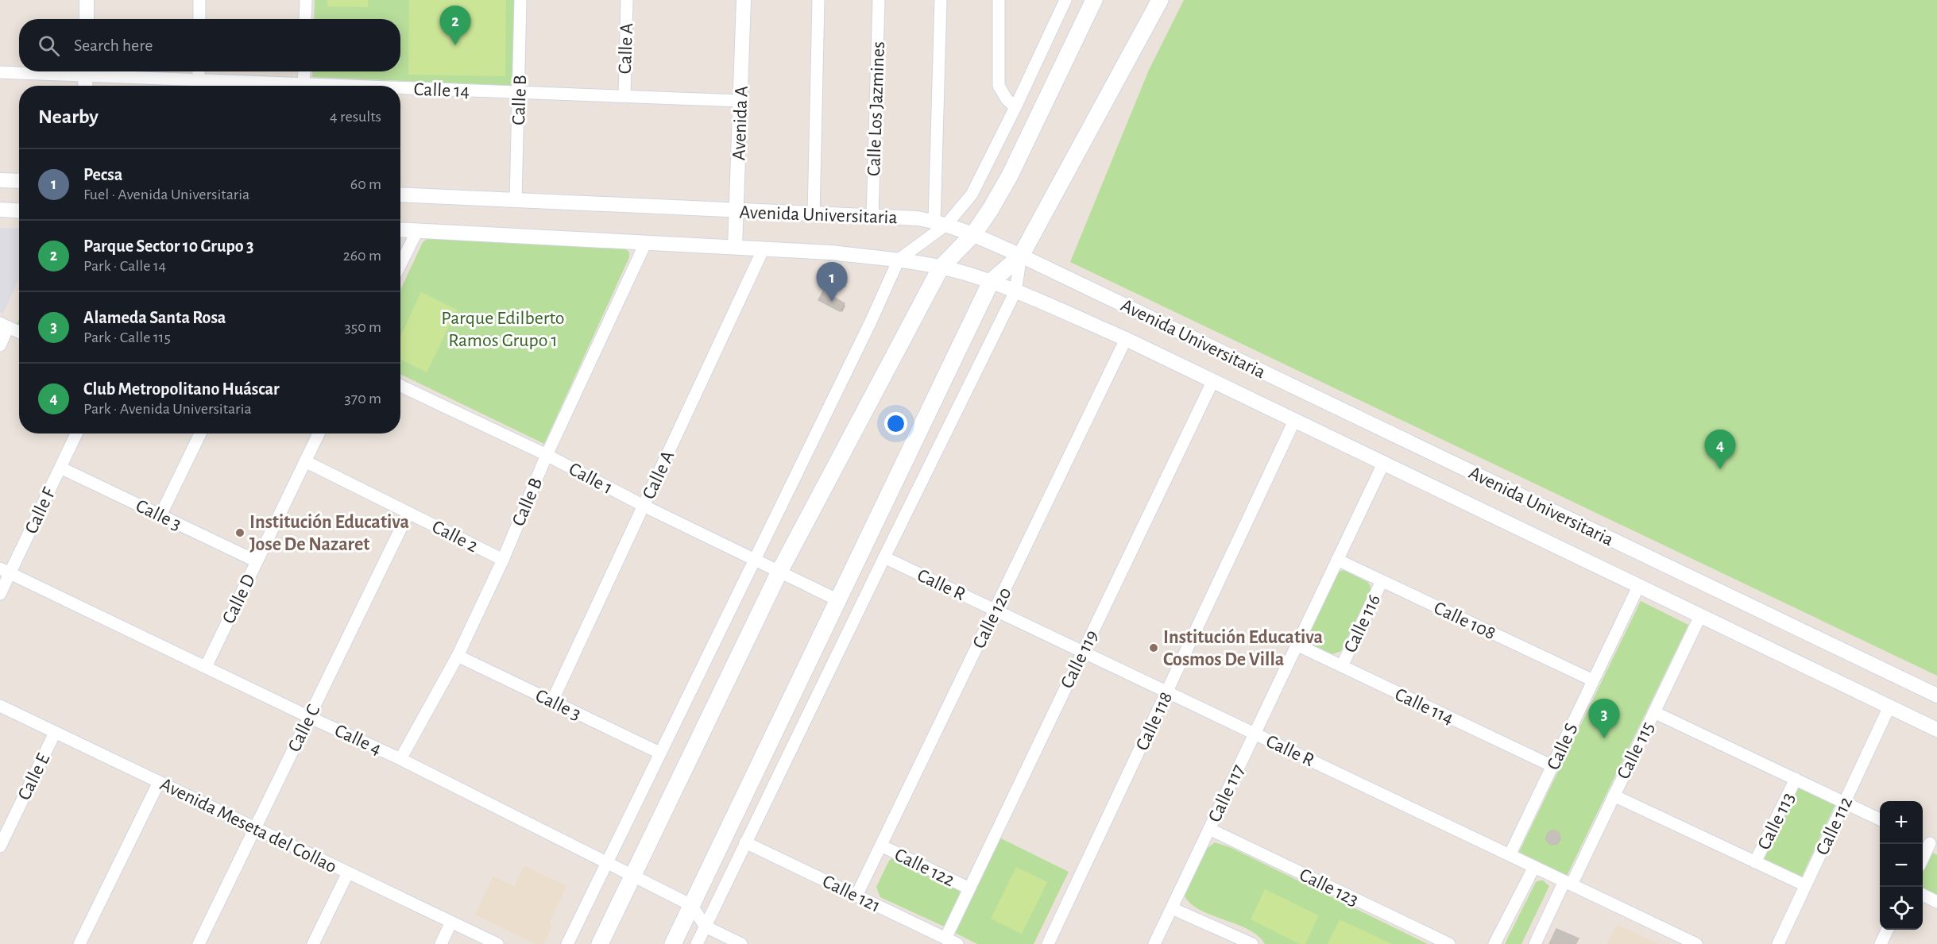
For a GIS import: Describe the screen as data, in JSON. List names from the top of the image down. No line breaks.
{"streets":{"street":["Calle A","Calle 14","Calle B","Calle Los Jazmines","Avenida A","Avenida Universitaria","Calle 1","Calle F","Calle 3","Calle 2","Calle R","Calle D","Calle 120","Calle 108","Calle 116","Calle 119","Calle 114","Calle 118","Calle C","Calle 4","Calle S","Calle 115","Calle E","Calle 117","Calle 113","Avenida Meseta del Collao","Calle 112","Calle 122","Calle 123","Calle 121"]},"crossings":[["Calle A","Calle 14"],["Calle A","Avenida Universitaria"],["Calle A","Calle 1"],["Calle A","Calle 3"],["Calle 14","Calle B"],["Calle 14","Avenida A"],["Calle B","Avenida Universitaria"],["Calle B","Calle 1"],["Calle B","Calle 3"],["Calle B","Calle 2"],["Calle B","Calle 4"],["Calle Los Jazmines","Avenida Universitaria"],["Avenida A","Avenida Universitaria"],["Avenida Universitaria","Calle 120"],["Avenida Universitaria","Calle 119"],["Avenida Universitaria","Calle 118"],["Avenida Universitaria","Calle S"],["Avenida Universitaria","Calle 115"],["Avenida Universitaria","Calle 117"],["Avenida Universitaria","Calle 112"],["Calle F","Calle 3"],["Calle F","Calle 4"],["Calle 3","Calle D"],["Calle 2","Calle D"],["Calle 2","Calle C"],["Calle R","Calle 120"],["Calle R","Calle 119"],["Calle R","Calle 118"],["Calle R","Calle S"],["Calle R","Calle 115"],["Calle R","Calle 117"],["Calle D","Calle 4"],["Calle 120","Calle 122"],["Calle 120","Calle 121"],["Calle 108","Calle 116"],["Calle 108","Calle S"],["Calle 108","Calle 117"],["Calle 116","Calle 114"],["Calle 119","Calle 122"],["Calle 119","Calle 121"],["Calle 114","Calle S"],["Calle 114","Calle 117"],["Calle C","Calle 4"],["Calle C","Avenida Meseta del Collao"],["Calle E","Avenida Meseta del Collao"],["Calle 117","Calle 123"]],"parks":["Parque Edilberto Ramos Grupo 1"],"places":["Institución Educativa Jose De Nazaret","Institución Educativa Cosmos De Villa"],"page":{"pins":["2","1","4","3"],"search":"Search here","heading":["Nearby","4 results"],"list":[{"mark":"1","name":"Pecsa","note":"Fuel · Avenida Universitaria","value":"60 m"},{"mark":"2","name":"Parque Sector 10 Grupo 3","note":"Park · Calle 14","value":"260 m"},{"mark":"3","name":"Alameda Santa Rosa","note":"Park · Calle 115","value":"350 m"},{"mark":"4","name":"Club Metropolitano Huáscar","note":"Park · Avenida Universitaria","value":"370 m"}],"map_buttons":["+","−"]}}
